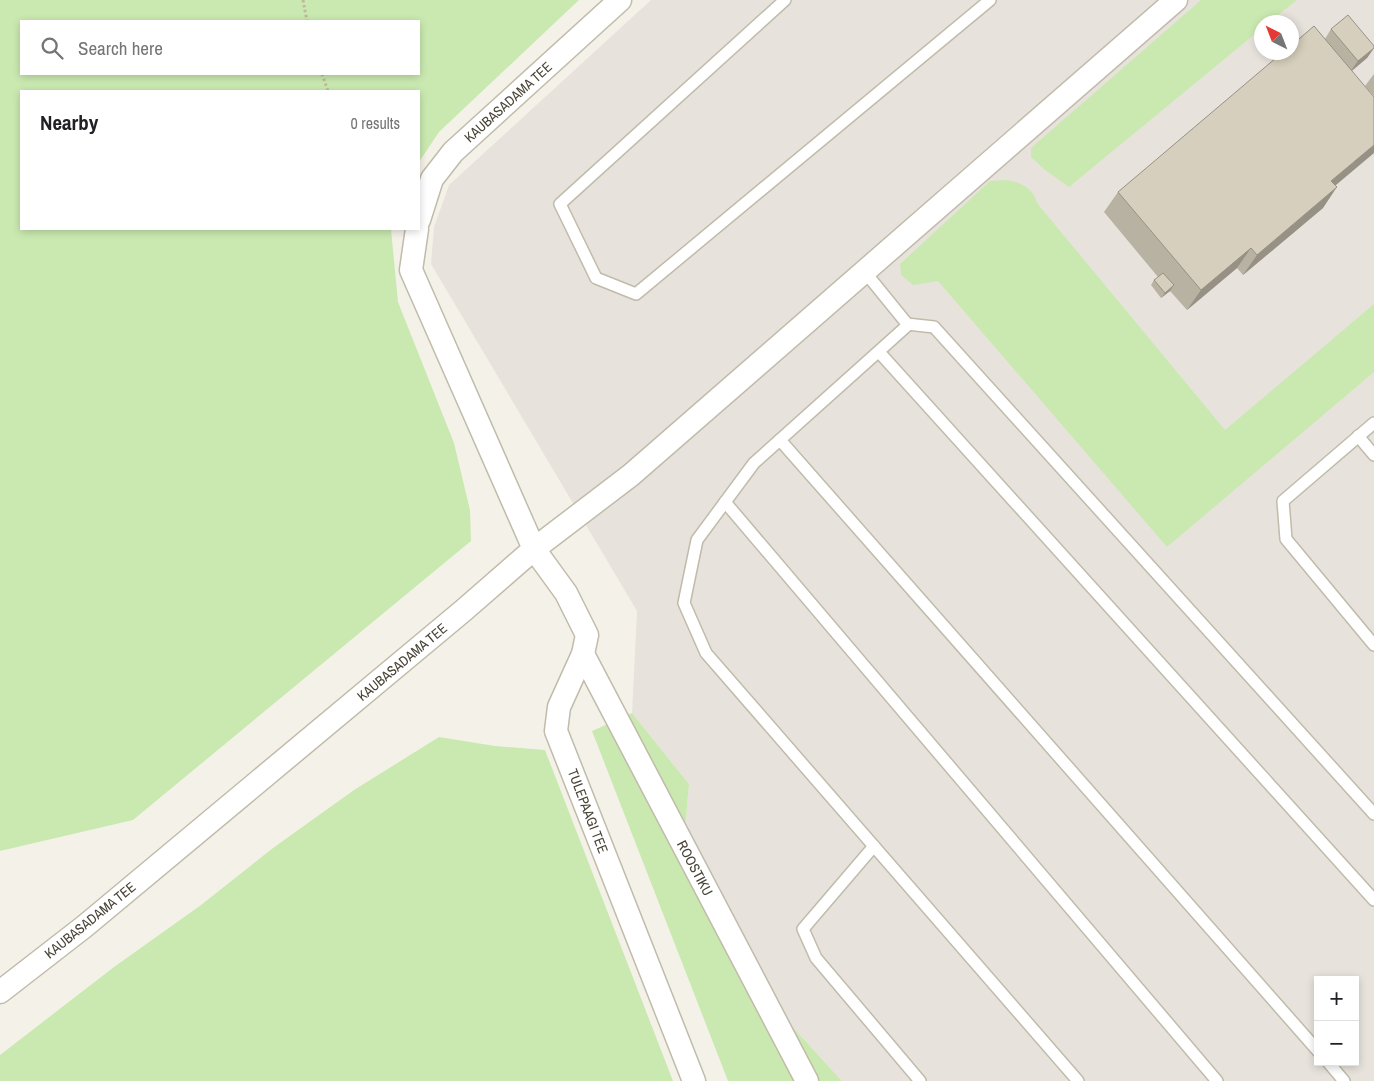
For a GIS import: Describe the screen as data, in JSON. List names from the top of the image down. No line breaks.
{"streets":{"street":["KAUBASADAMA TEE","TULEPAAGI TEE","ROOSTIKU"]},"crossings":[["KAUBASADAMA TEE","TULEPAAGI TEE"],["TULEPAAGI TEE","ROOSTIKU"]],"north":"top left","page":{"search":"Search here","heading":["Nearby","0 results"],"map_buttons":["+","−"]}}
